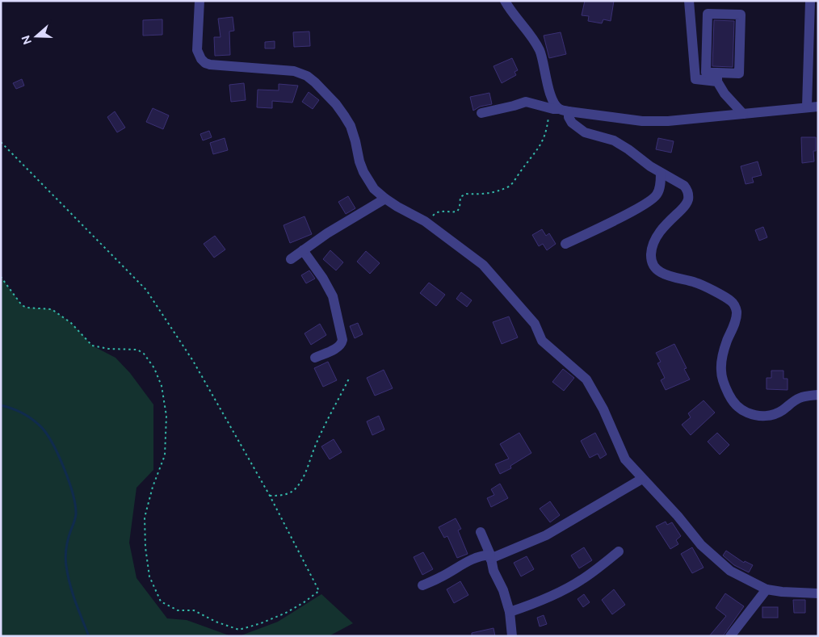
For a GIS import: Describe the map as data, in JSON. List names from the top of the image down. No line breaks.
{"north":"left"}
